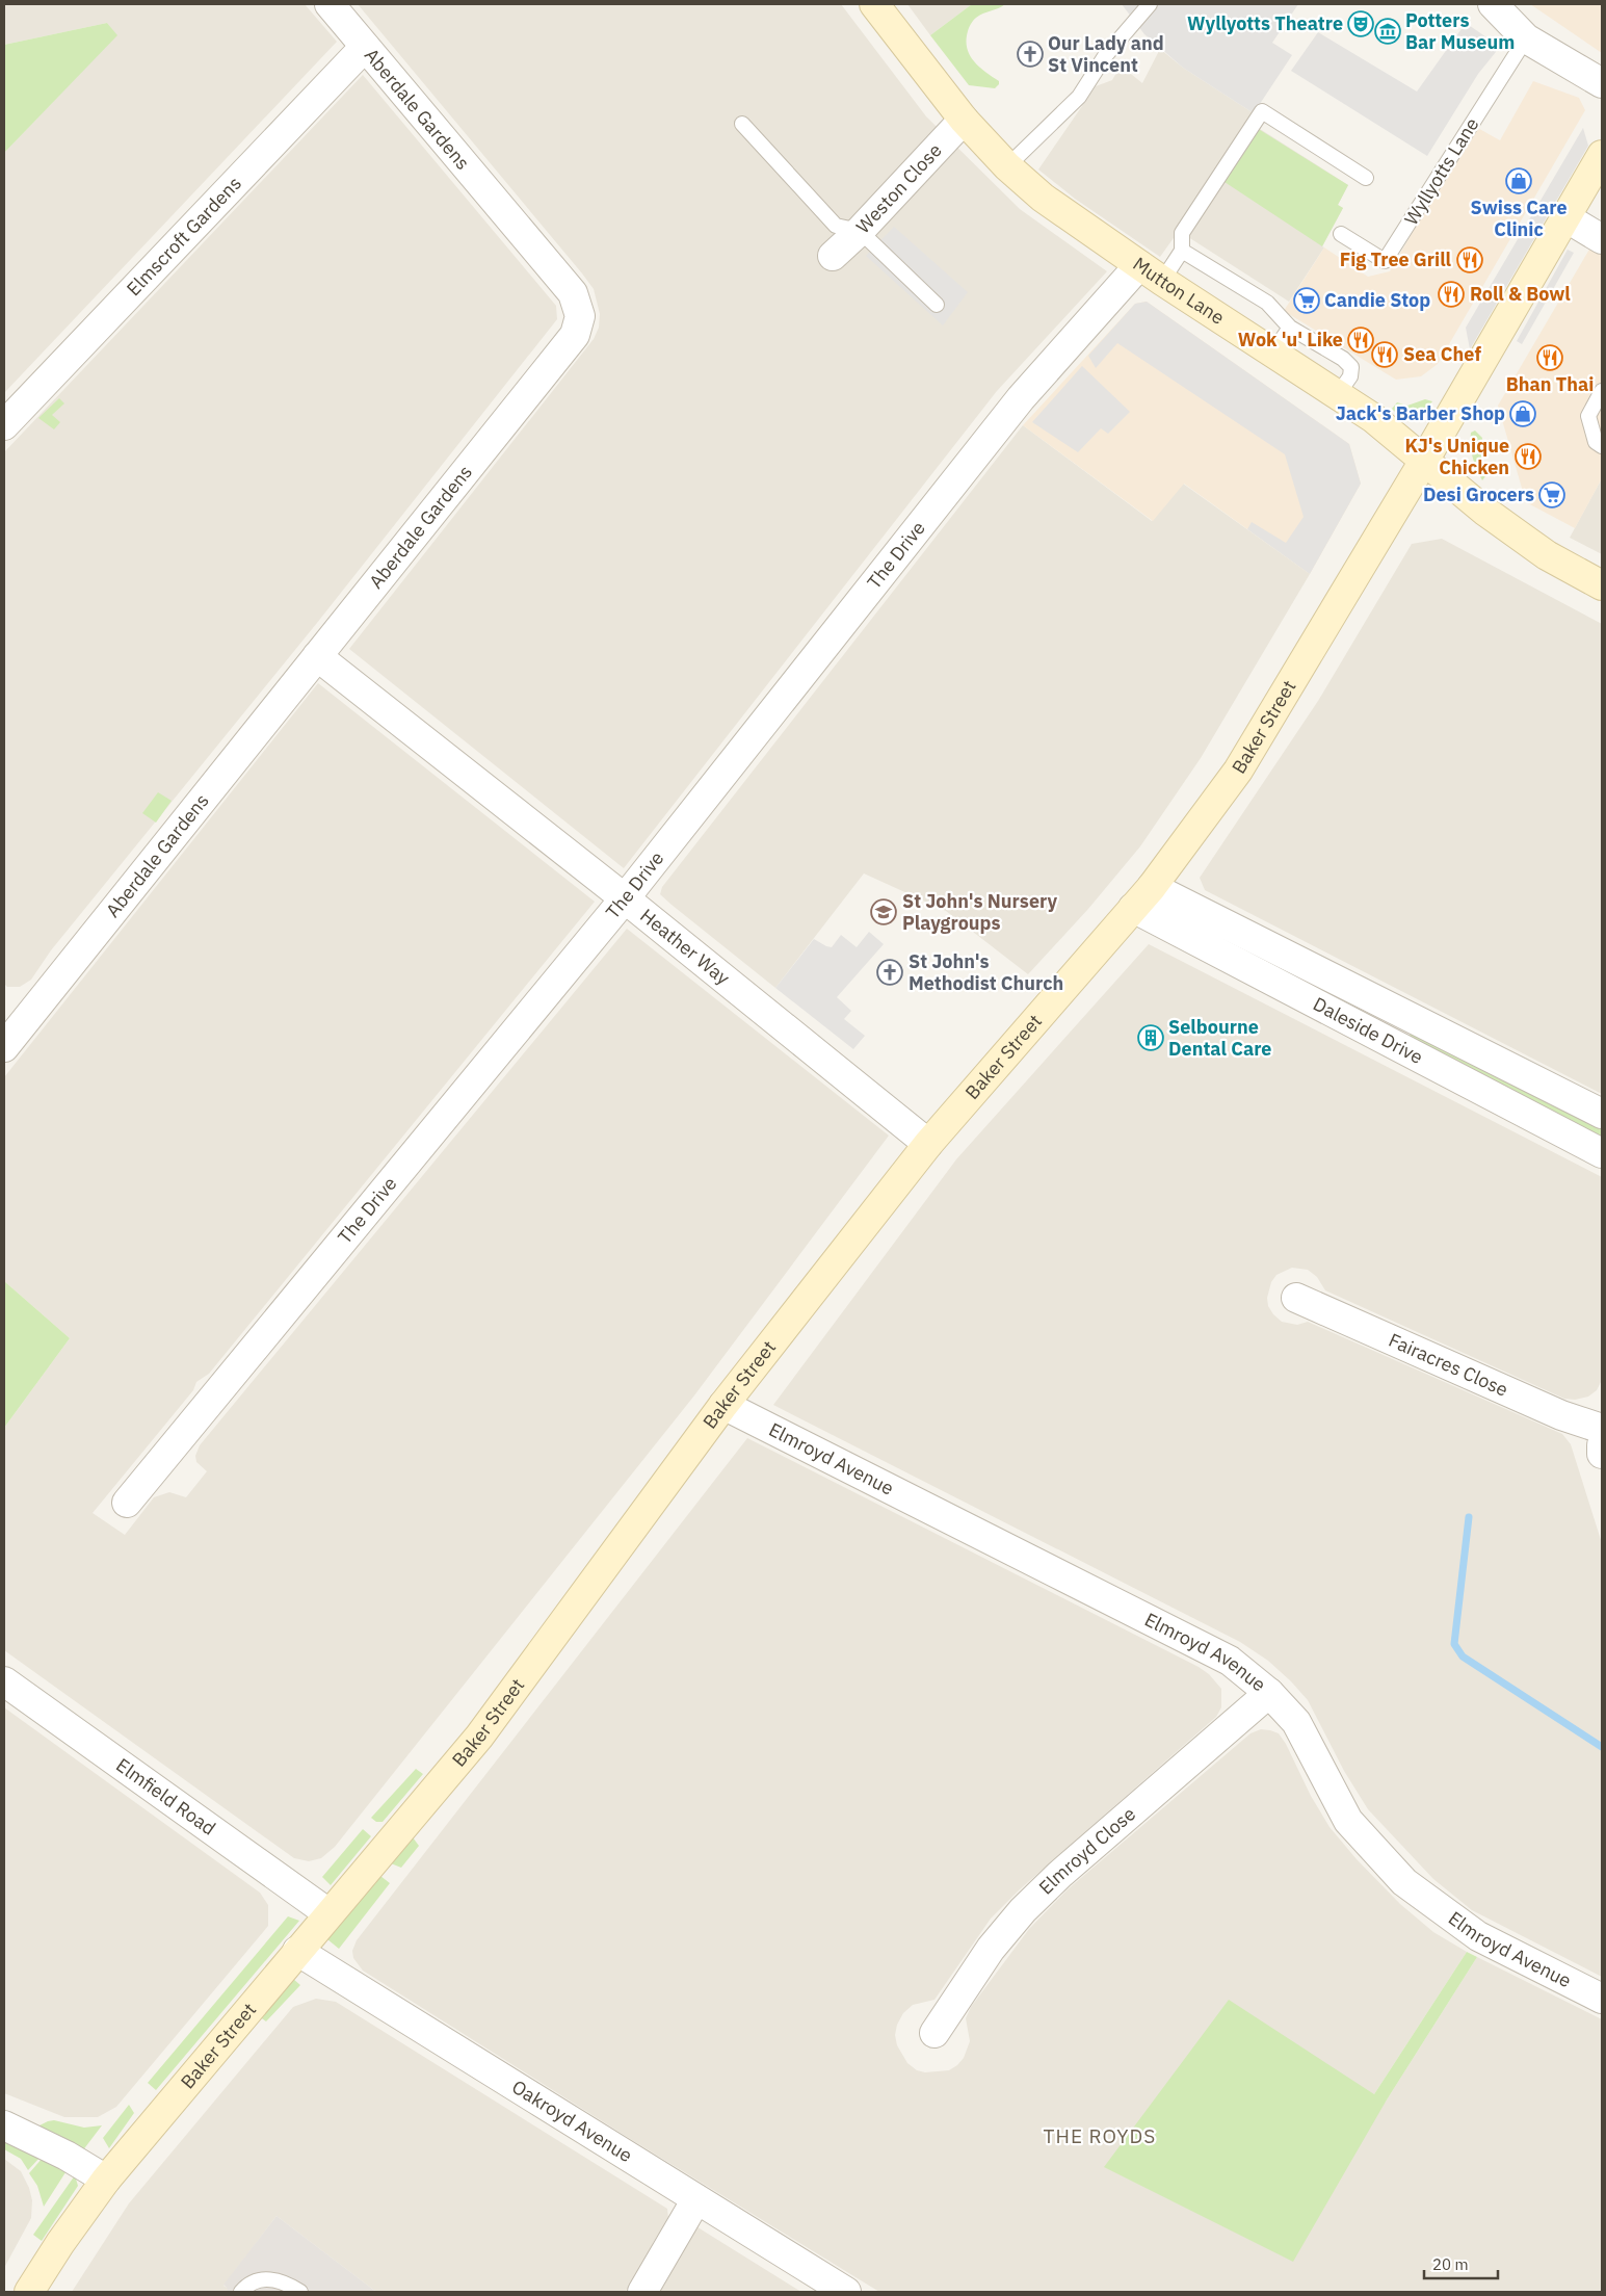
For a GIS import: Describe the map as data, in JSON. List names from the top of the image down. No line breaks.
{"streets":{"street":["Aberdale Gardens","Weston Close","Elmscroft Gardens","Mutton Lane","The Drive","Baker Street","Heather Way","Daleside Drive","Fairacres Close","Elmroyd Avenue","Elmfield Road","Elmroyd Close","Oakroyd Avenue"],"lane":["Wyllyotts Lane"]},"crossings":[["Aberdale Gardens","Elmscroft Gardens"],["Aberdale Gardens","Heather Way"],["Weston Close","Mutton Lane"],["Mutton Lane","The Drive"],["Mutton Lane","Baker Street"],["The Drive","Heather Way"],["Baker Street","Heather Way"],["Baker Street","Daleside Drive"],["Baker Street","Elmroyd Avenue"],["Baker Street","Elmfield Road"],["Baker Street","Oakroyd Avenue"],["Elmroyd Avenue","Elmroyd Close"]],"districts":["THE ROYDS"],"places":{"theatre":["Wyllyotts Theatre"],"museum":["Potters Bar Museum"],"church":["Our Lady and St Vincent","St John's Methodist Church"],"shop":["Swiss Care Clinic","Jack's Barber Shop"],"restaurant":["Fig Tree Grill","Roll & Bowl","Wok 'u' Like","Sea Chef","Bhan Thai","KJ's Unique Chicken"],"supermarket":["Candie Stop","Desi Grocers"],"school or university":["St John's Nursery Playgroups"],"building":["Selbourne Dental Care"]},"scale_bar":"20 m"}
